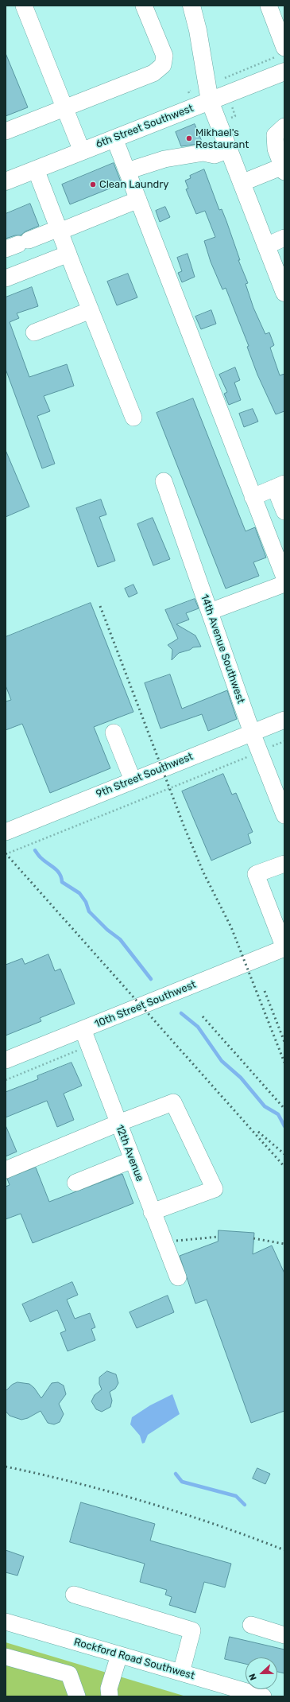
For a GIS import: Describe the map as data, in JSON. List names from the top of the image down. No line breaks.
{"streets":{"main road":["6th Street Southwest"],"street":["14th Avenue Southwest","9th Street Southwest","10th Street Southwest","12th Avenue","Rockford Road Southwest"]},"crossings":[["14th Avenue Southwest","9th Street Southwest"],["10th Street Southwest","12th Avenue"]],"places":["Mikhael's Restaurant","Clean Laundry"],"north":"left"}
